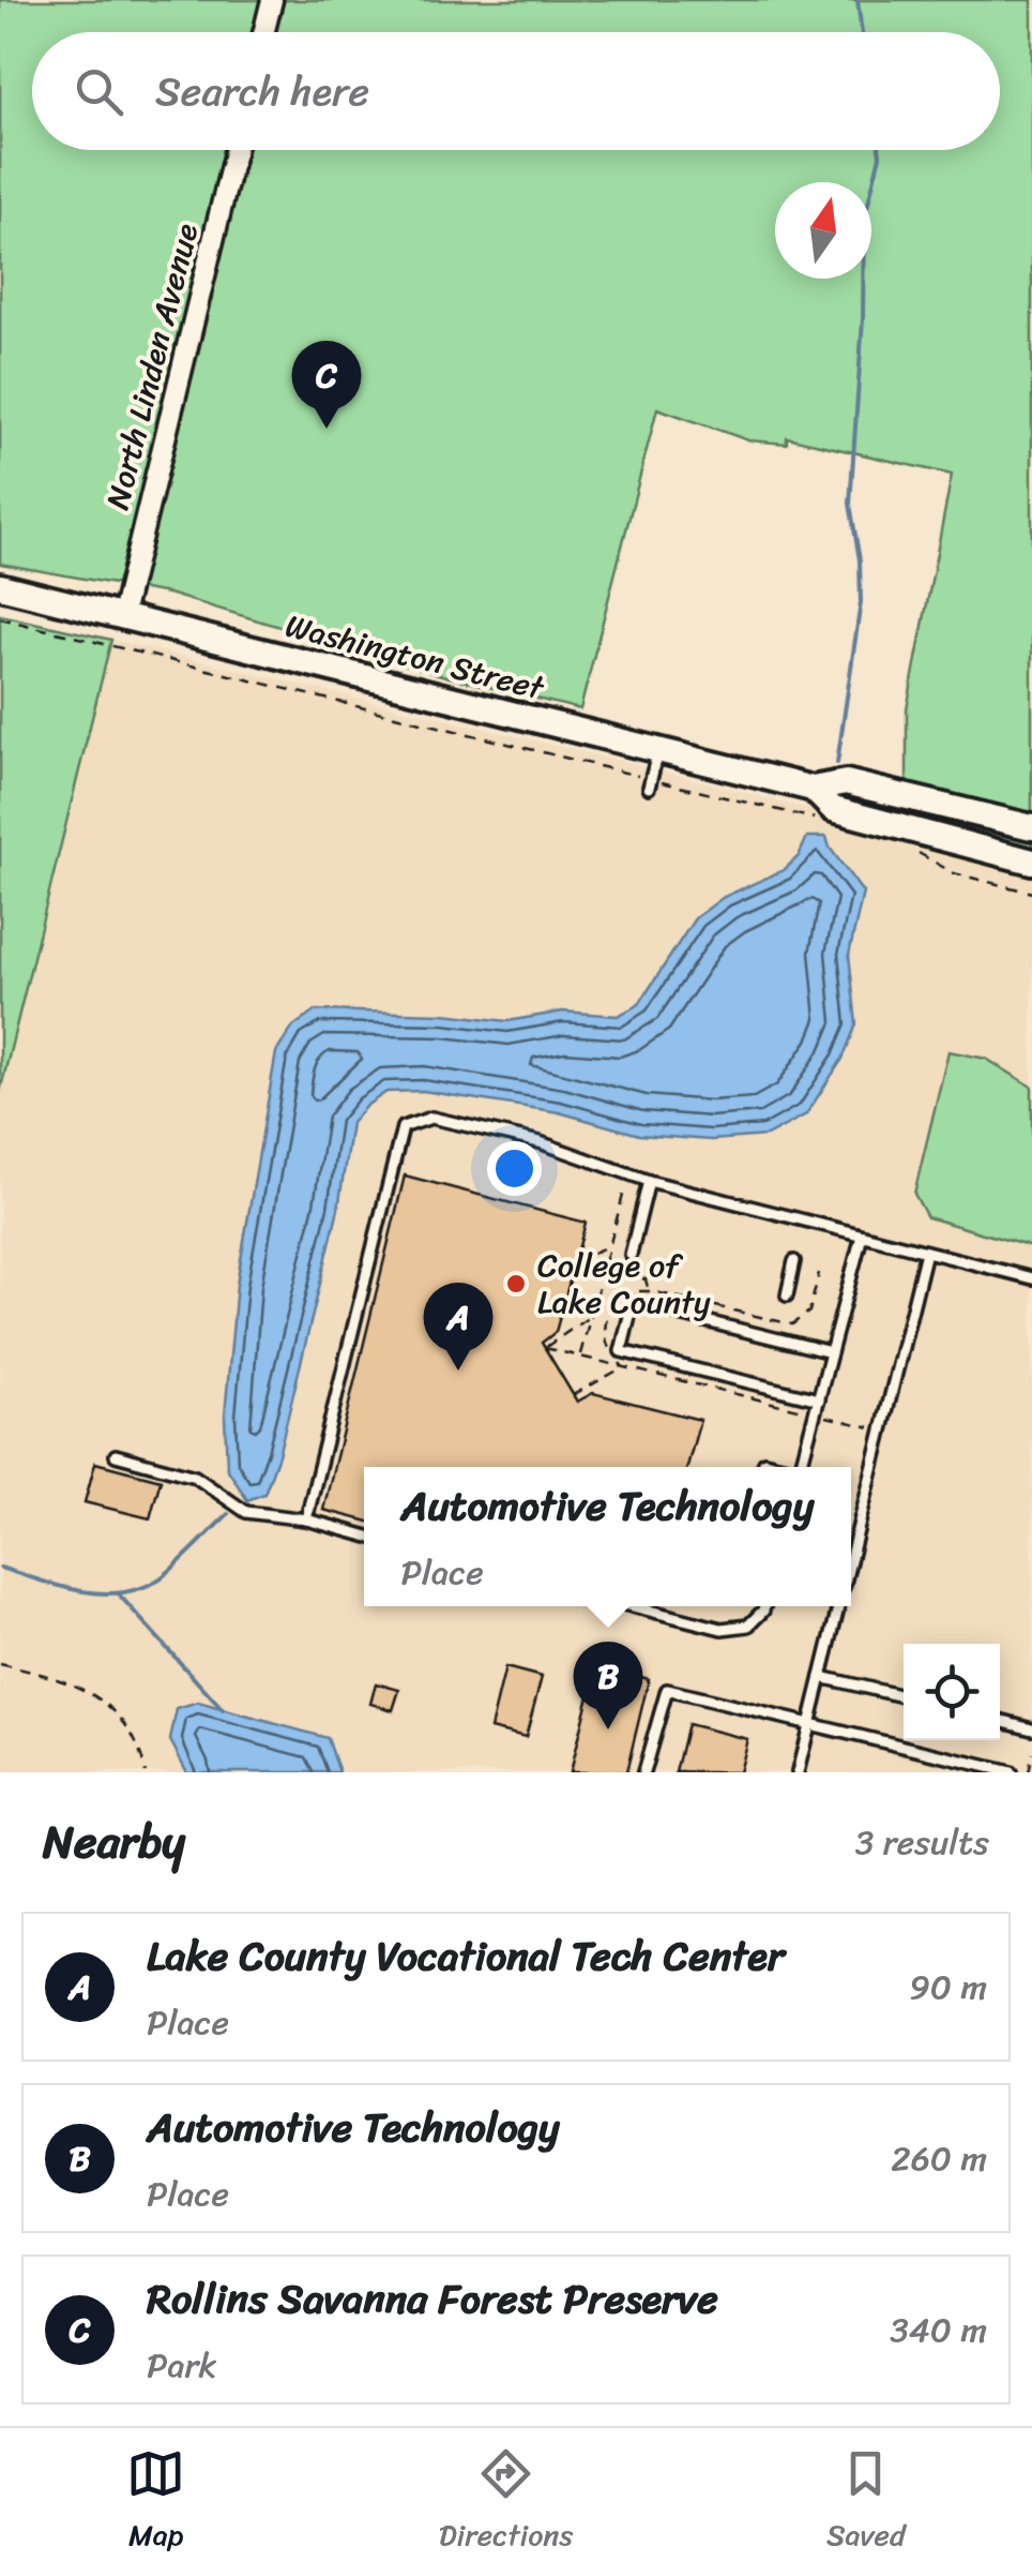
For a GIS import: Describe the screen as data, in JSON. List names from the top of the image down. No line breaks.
{"streets":{"main road":["Washington Street"],"street":["North Linden Avenue"]},"crossings":[["North Linden Avenue","Washington Street"]],"places":["College of Lake County"],"north":"top","page":{"search":"Search here","pins":["C","A","B"],"popup":["Automotive Technology","Place"],"heading":["Nearby","3 results"],"list":[{"mark":"A","name":"Lake County Vocational Tech Center","note":"Place","value":"90 m"},{"mark":"B","name":"Automotive Technology","note":"Place","value":"260 m"},{"mark":"C","name":"Rollins Savanna Forest Preserve","note":"Park","value":"340 m"}],"nav":["Map","Directions","Saved"]}}
